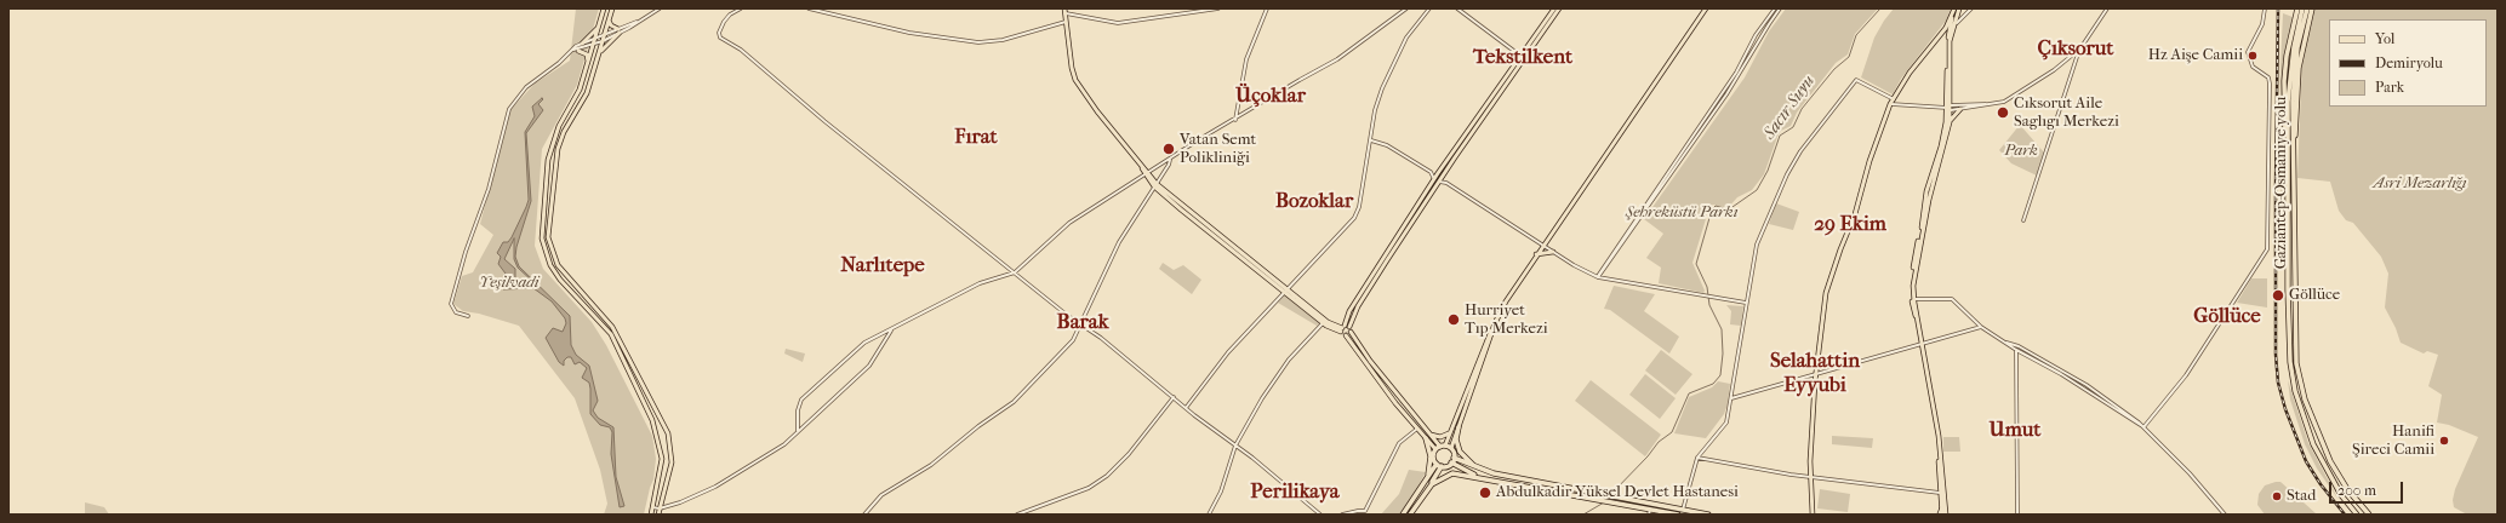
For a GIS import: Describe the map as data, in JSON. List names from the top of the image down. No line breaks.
{"streets":{"highway":["Gaziantep-Osmaniye yolu"]},"districts":["Çıksorut","Tekstilkent","Üçoklar","Fırat","Bozoklar","29 Ekim","Narlıtepe","Göllüce","Barak","Selahattin Eyyubi","Umut","Perilikaya"],"water":["Sacır Suyu"],"parks":["Park","Asri Mezarlığı","Şehreküstü Parkı","Yeşilvadi"],"places":["Hz Aişe Camii","Cıksorut Aile Saglıgı Merkezi","Vatan Semt Polikliniği","Göllüce","Hurriyet Tıp Merkezi","Hanifi Şireci Camii","Abdulkadir Yüksel Devlet Hastanesi","Stad"],"legend":["Yol","Demiryolu","Park"],"scale_bar":"200 m"}
